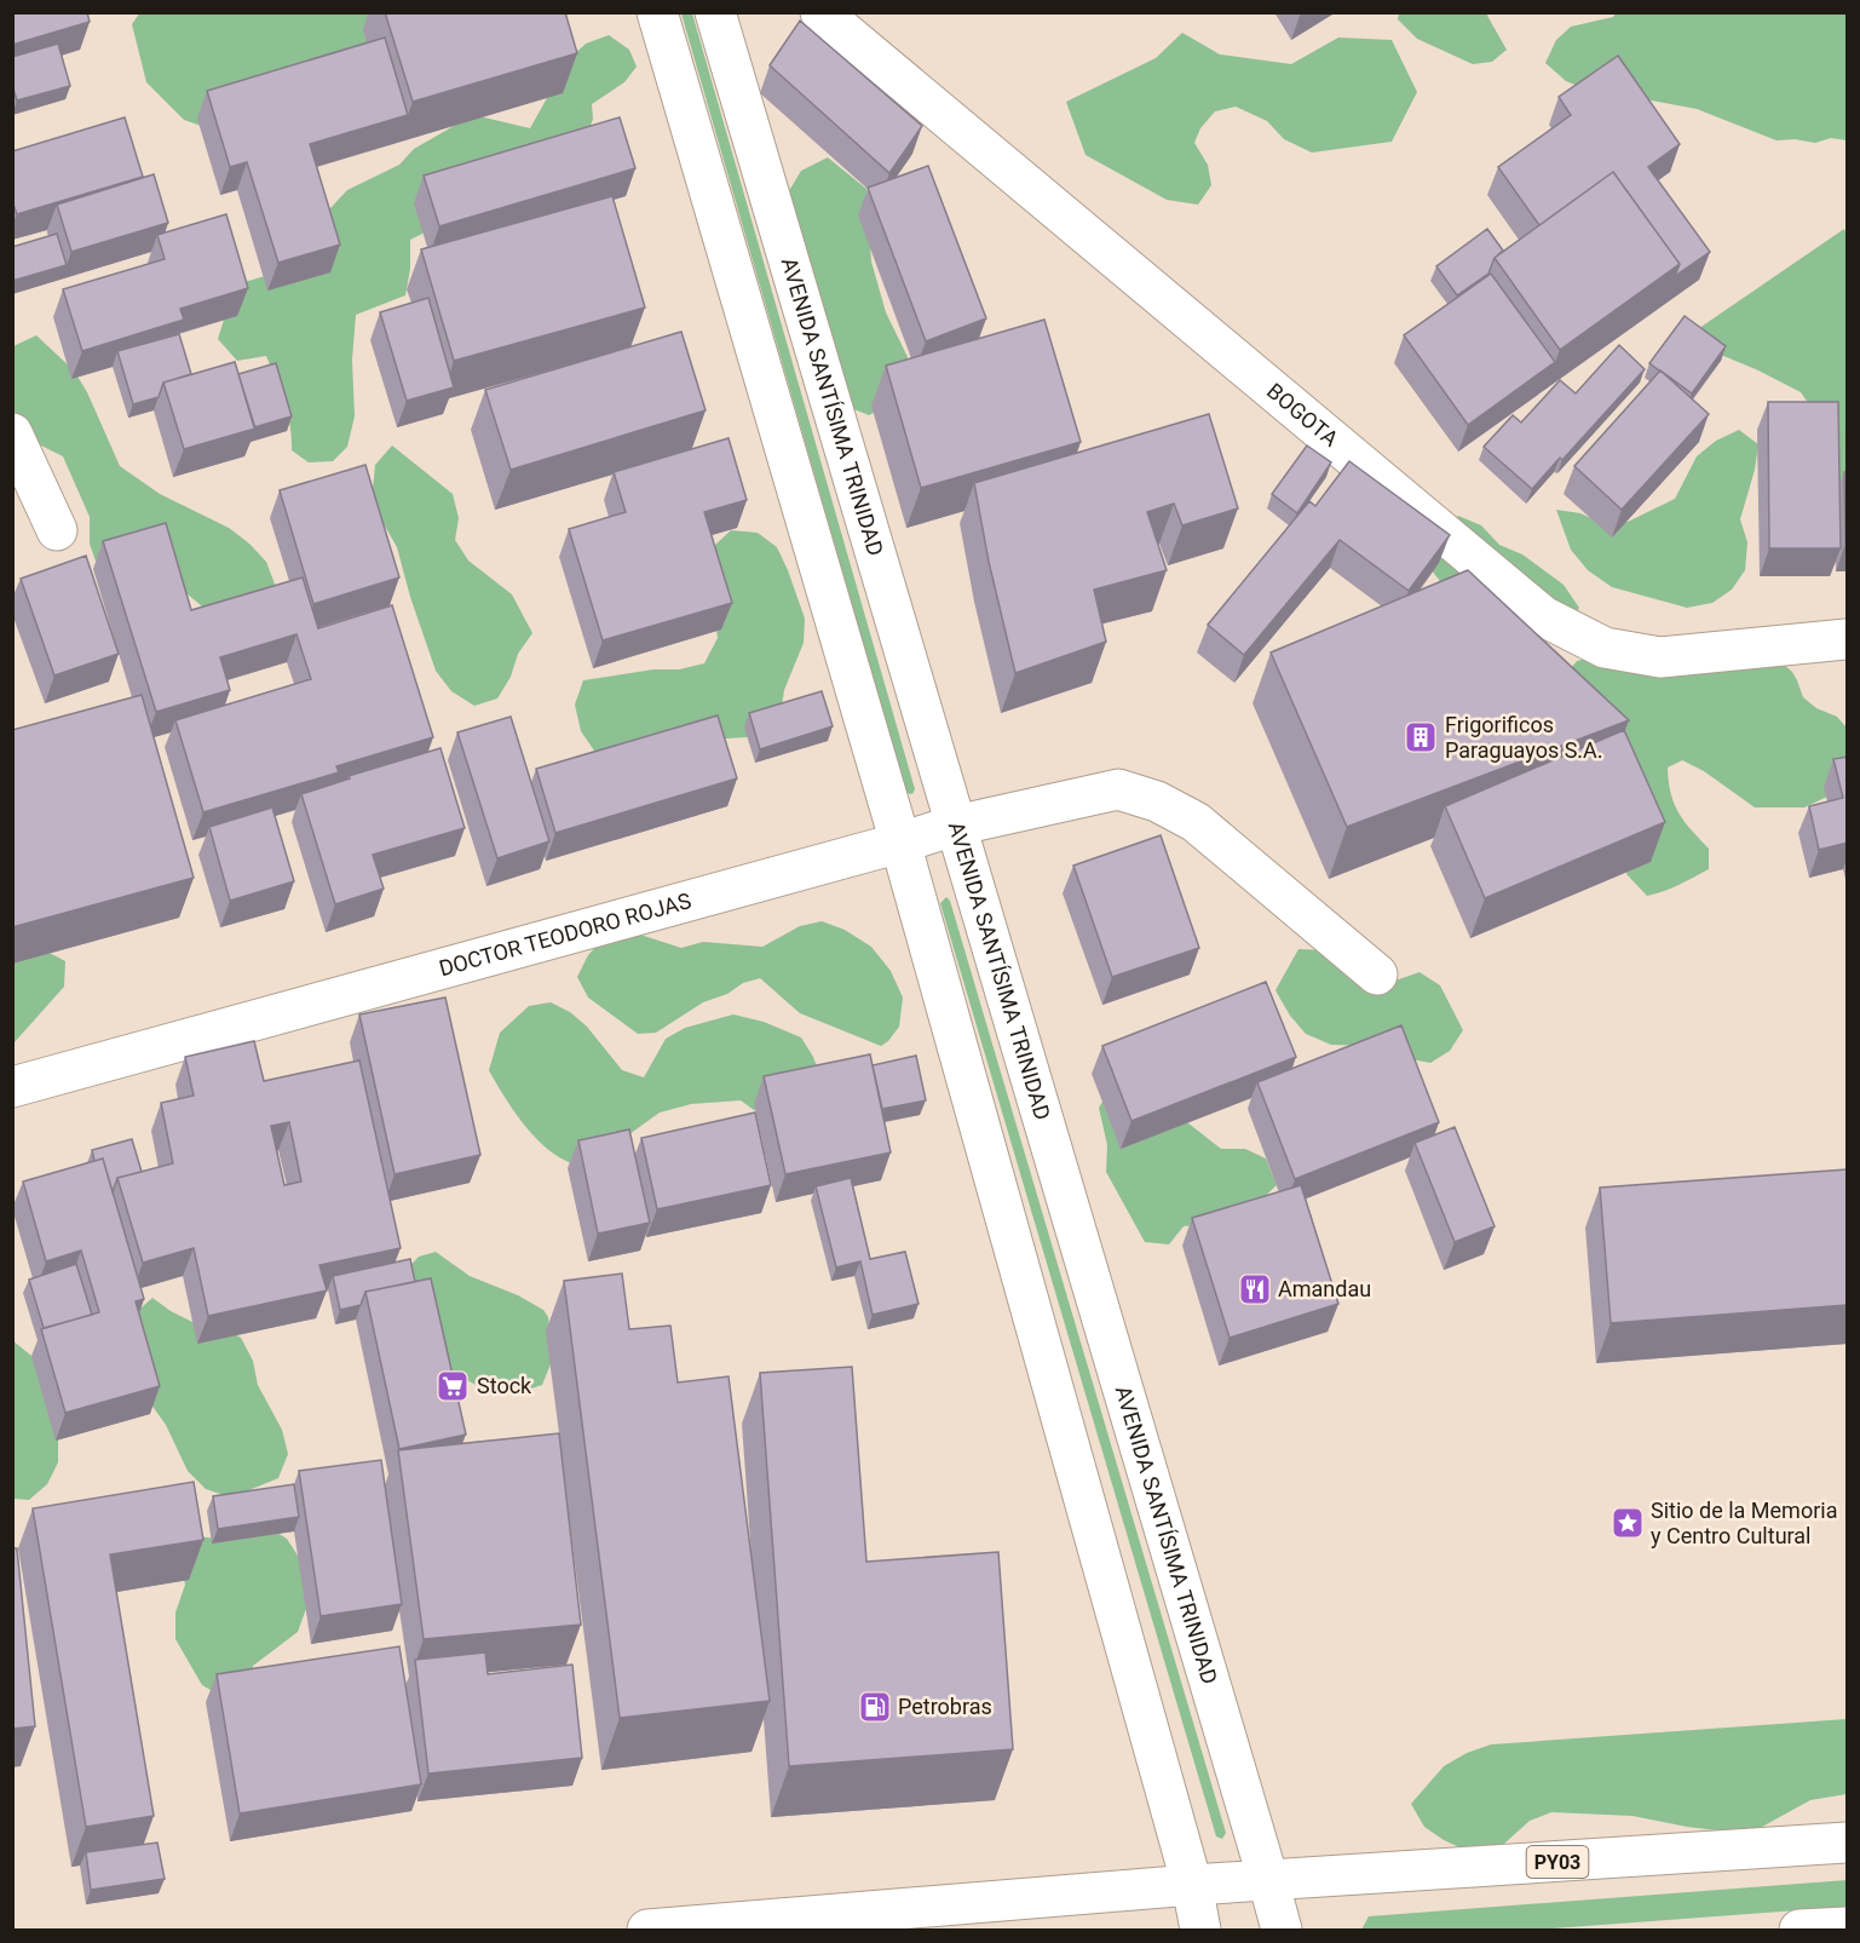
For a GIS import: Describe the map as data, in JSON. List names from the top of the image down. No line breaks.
{"streets":{"main road":["AVENIDA SANTÍSIMA TRINIDAD","BOGOTA","DOCTOR TEODORO ROJAS","PY03"]},"crossings":[["AVENIDA SANTÍSIMA TRINIDAD","DOCTOR TEODORO ROJAS"],["AVENIDA SANTÍSIMA TRINIDAD","PY03"]],"places":{"building":["Frigorificos Paraguayos S.A."],"restaurant":["Amandau"],"supermarket":["Stock"],"place":["Sitio de la Memoria y Centro Cultural"],"fuel station":["Petrobras"]}}
